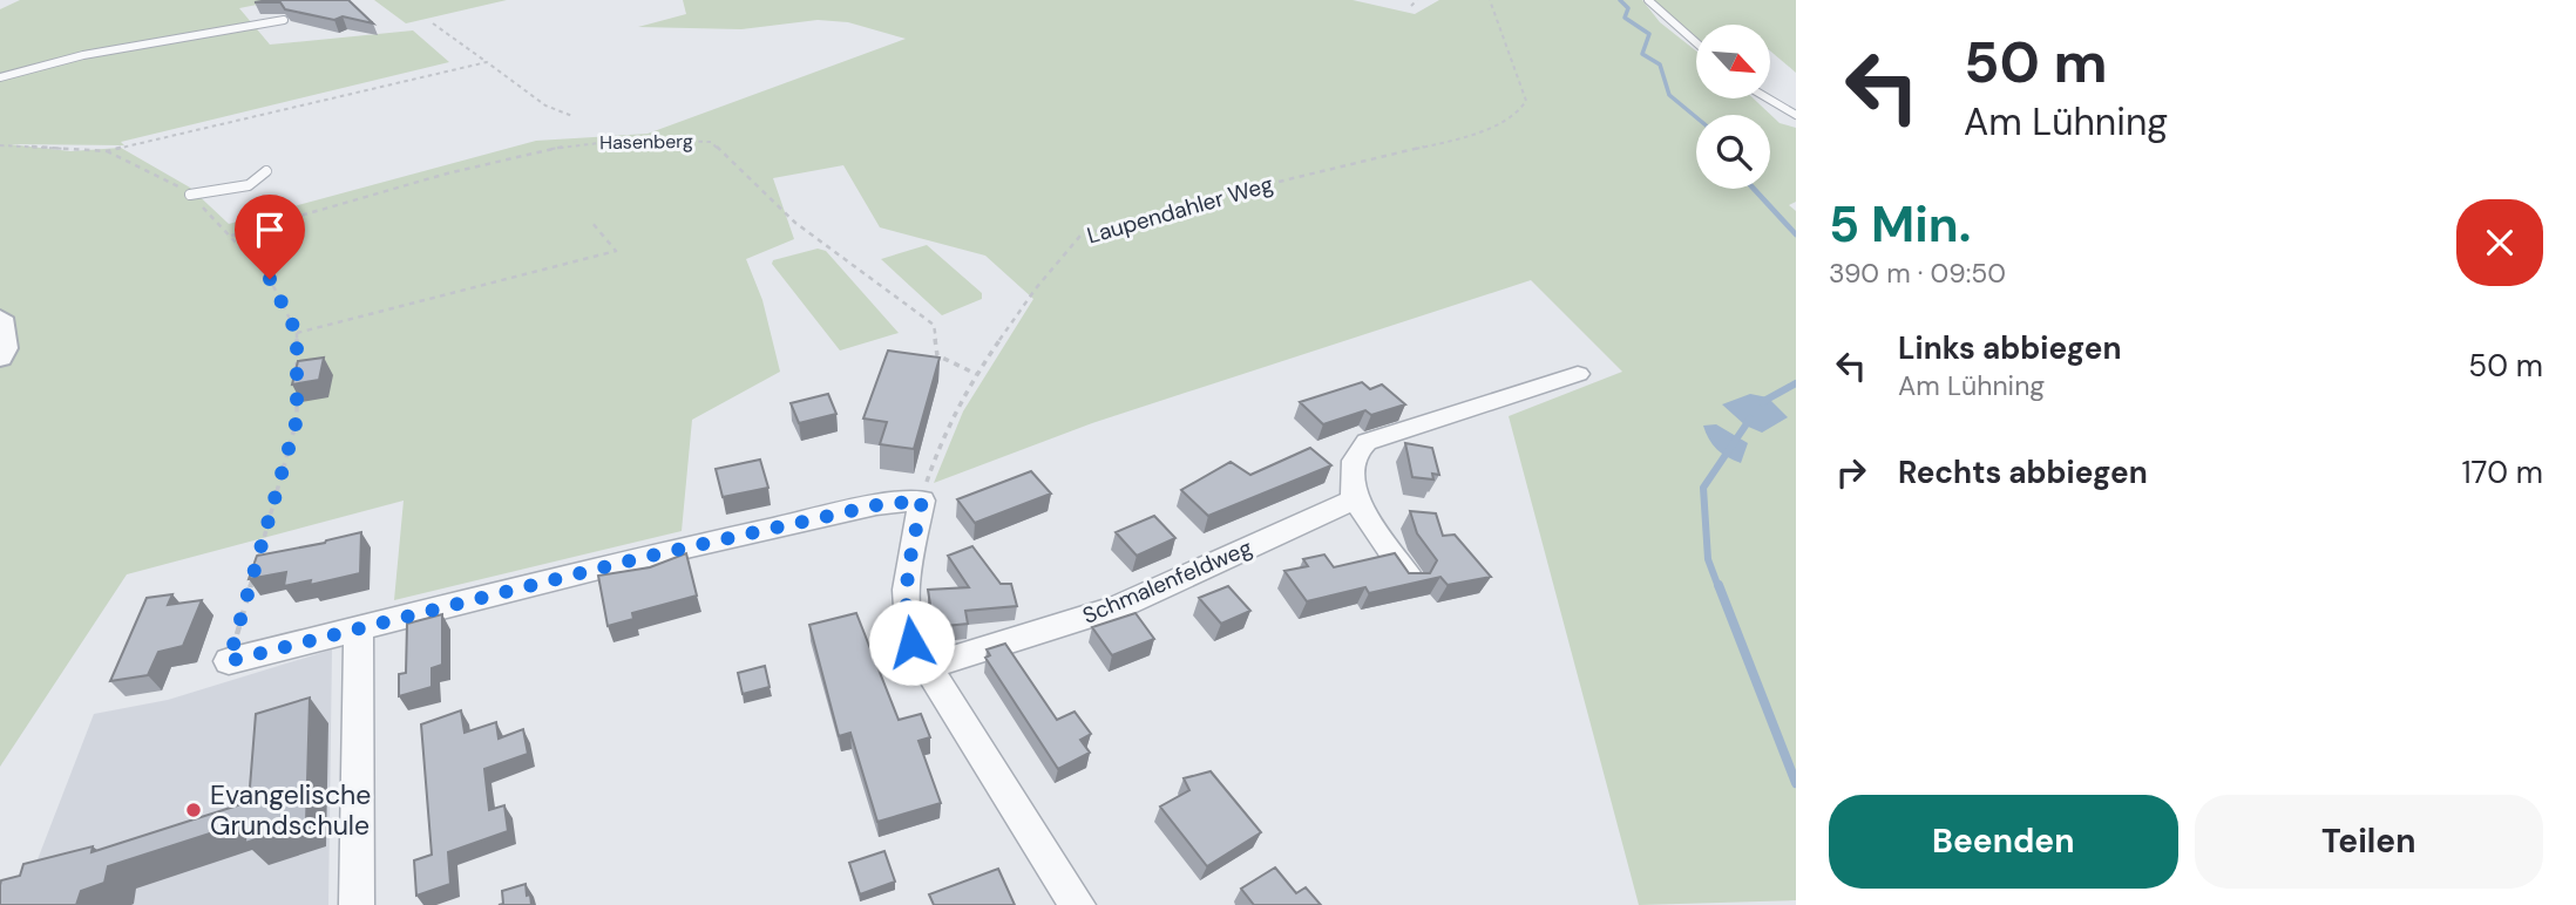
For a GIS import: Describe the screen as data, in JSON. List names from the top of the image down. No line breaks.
{"streets":{"street":["Schmalenfeldweg"],"path":["Hasenberg","Laupendahler Weg"]},"crossings":[["Hasenberg","Laupendahler Weg"]],"places":["Evangelische Grundschule"],"north":"bottom right","page":{"turn":["50 m","Am Lühning"],"heading":["5 Min.","390 m · 09:50"],"list":[{"name":"Links abbiegen","note":"Am Lühning","value":"50 m"},{"name":"Rechts abbiegen","value":"170 m"}],"buttons":["Beenden","Teilen"]}}
